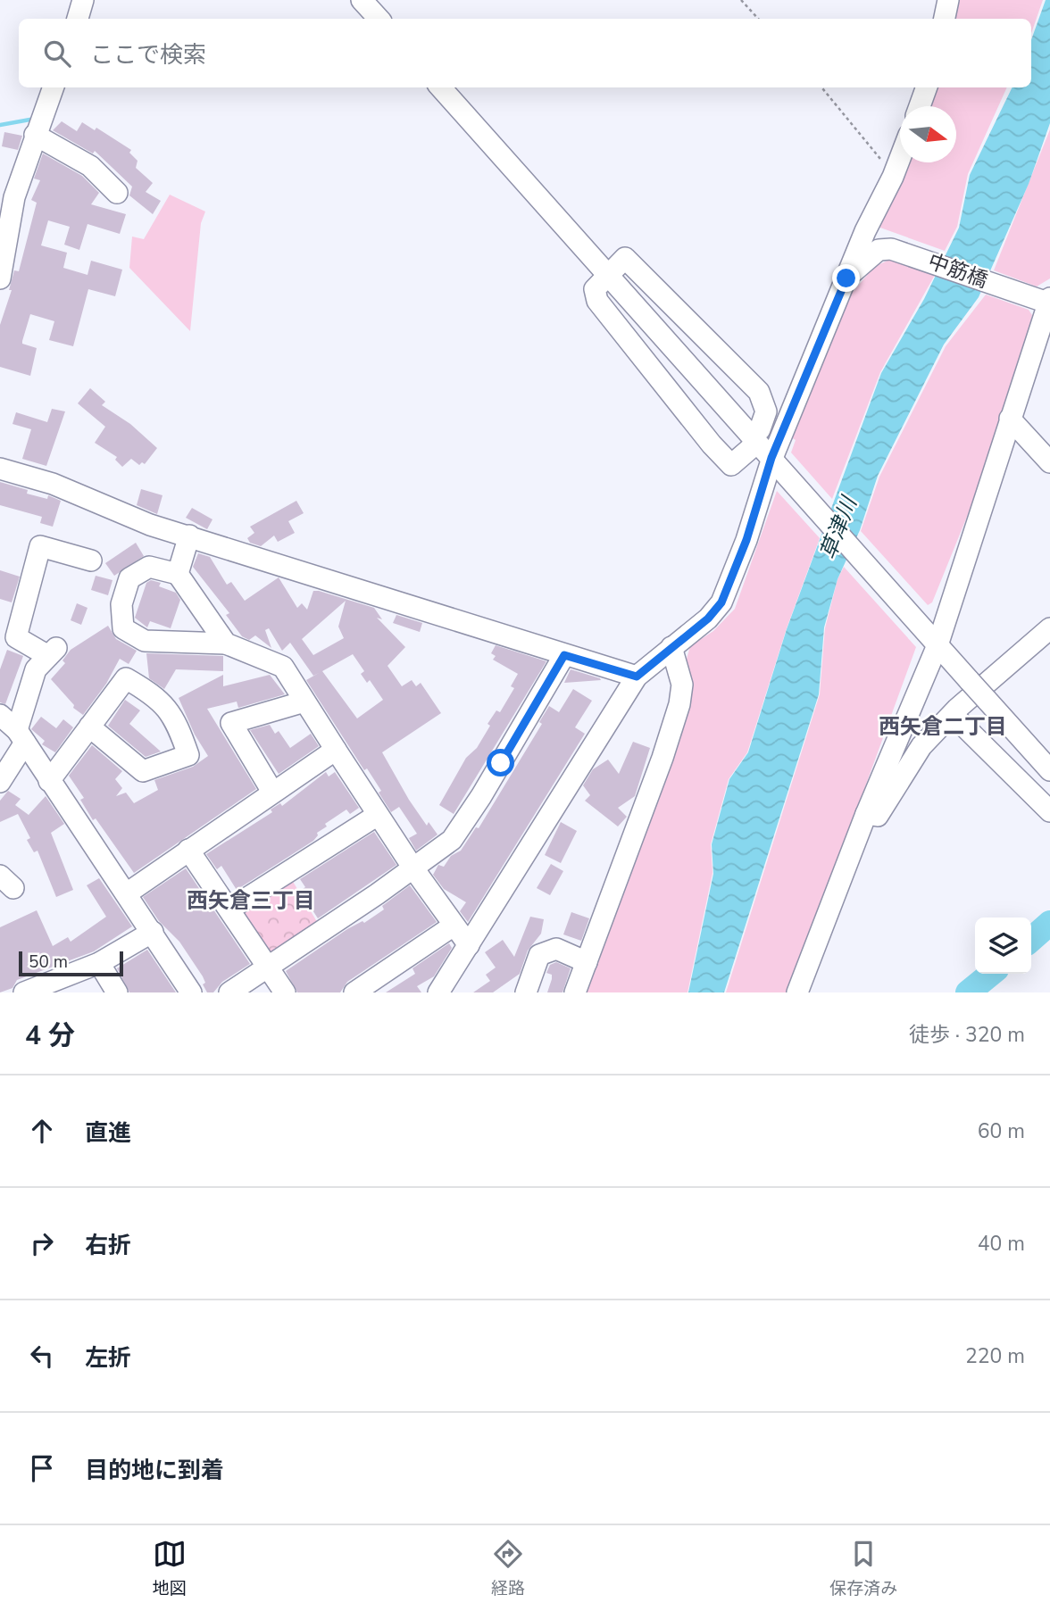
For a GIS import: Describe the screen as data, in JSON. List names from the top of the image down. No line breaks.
{"streets":{"street":["中筋橋"]},"districts":["西矢倉二丁目","西矢倉三丁目"],"water":["草津川"],"scale_bar":"50 m","north":"right","page":{"search":"ここで検索","scale":"50 m","heading":["4 分","徒歩 · 320 m"],"list":[["直進","60 m"],["右折","40 m"],["左折","220 m"],"目的地に到着"],"nav":["地図","経路","保存済み"]}}
